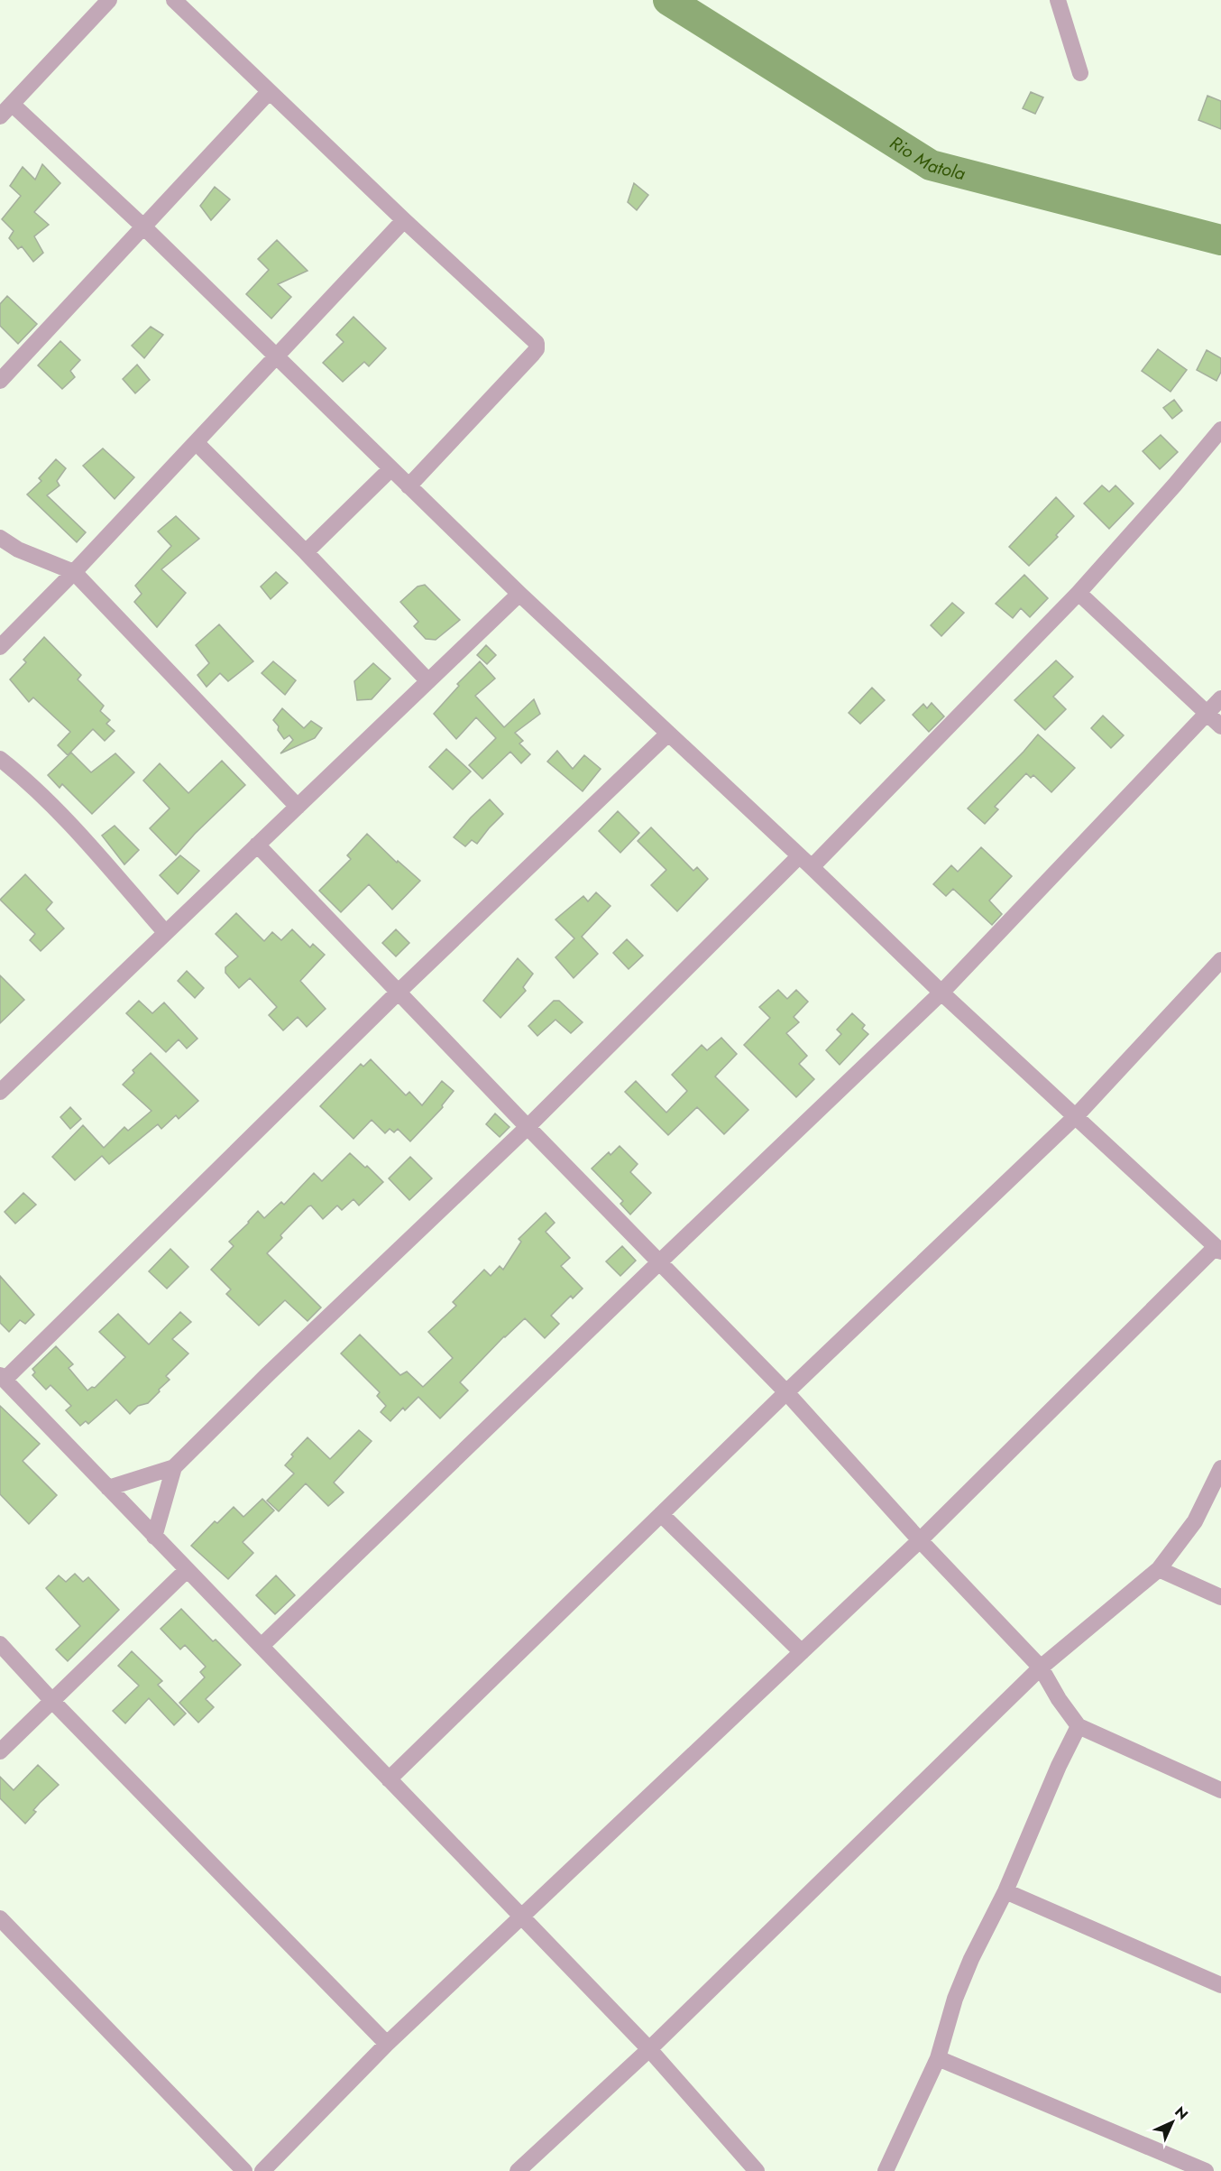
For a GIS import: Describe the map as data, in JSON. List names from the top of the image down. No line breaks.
{"water":["Rio Matola"],"north":"top right"}
